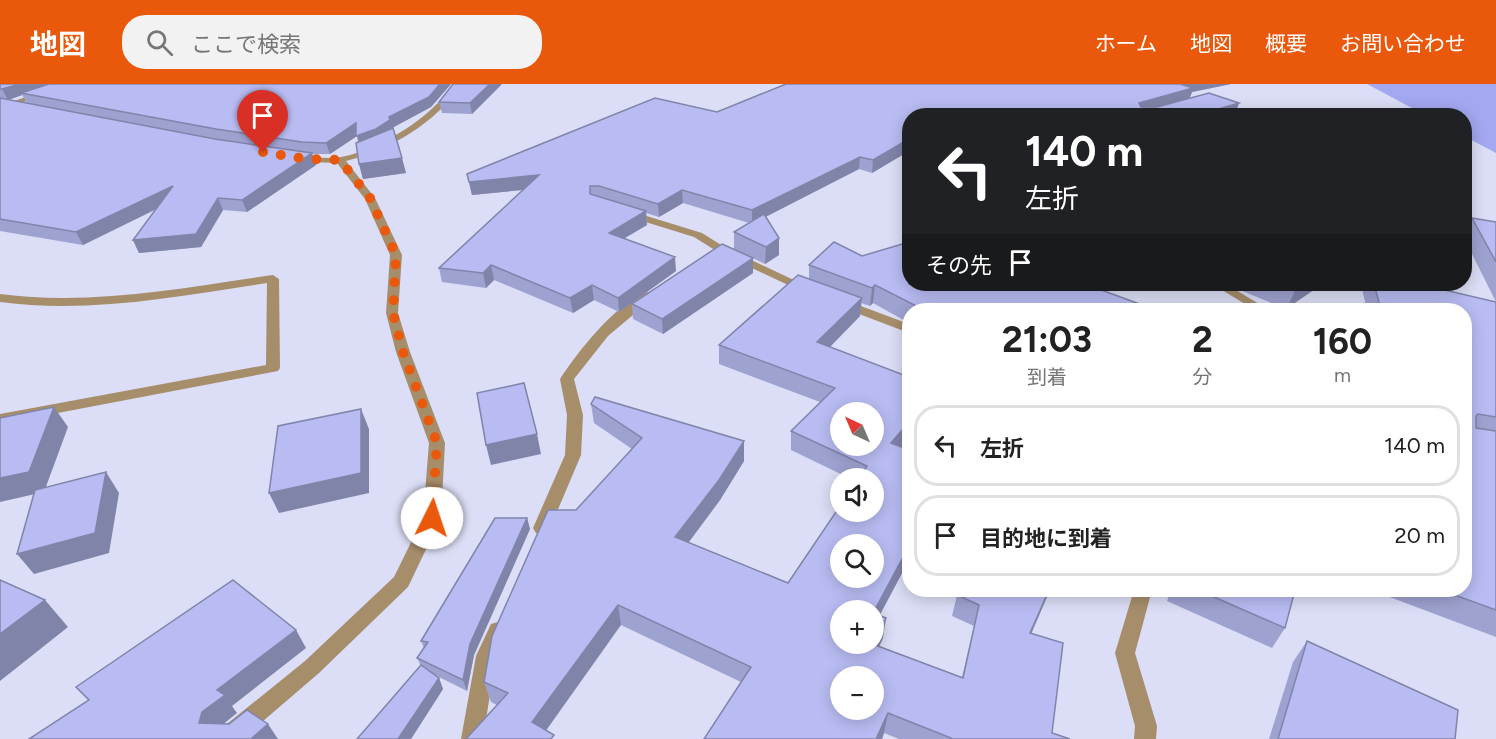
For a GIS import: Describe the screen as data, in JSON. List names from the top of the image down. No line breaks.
{"north":"top left","page":{"header":"地図","search":"ここで検索","nav":["ホーム","地図","概要","お問い合わせ"],"turn":["140 m","左折"],"then":"その先","eta":["21:03","到着","2","分","160","m"],"map_buttons":["+","−"],"list":[{"name":"左折","value":"140 m"},{"name":"目的地に到着","value":"20 m"}]}}
